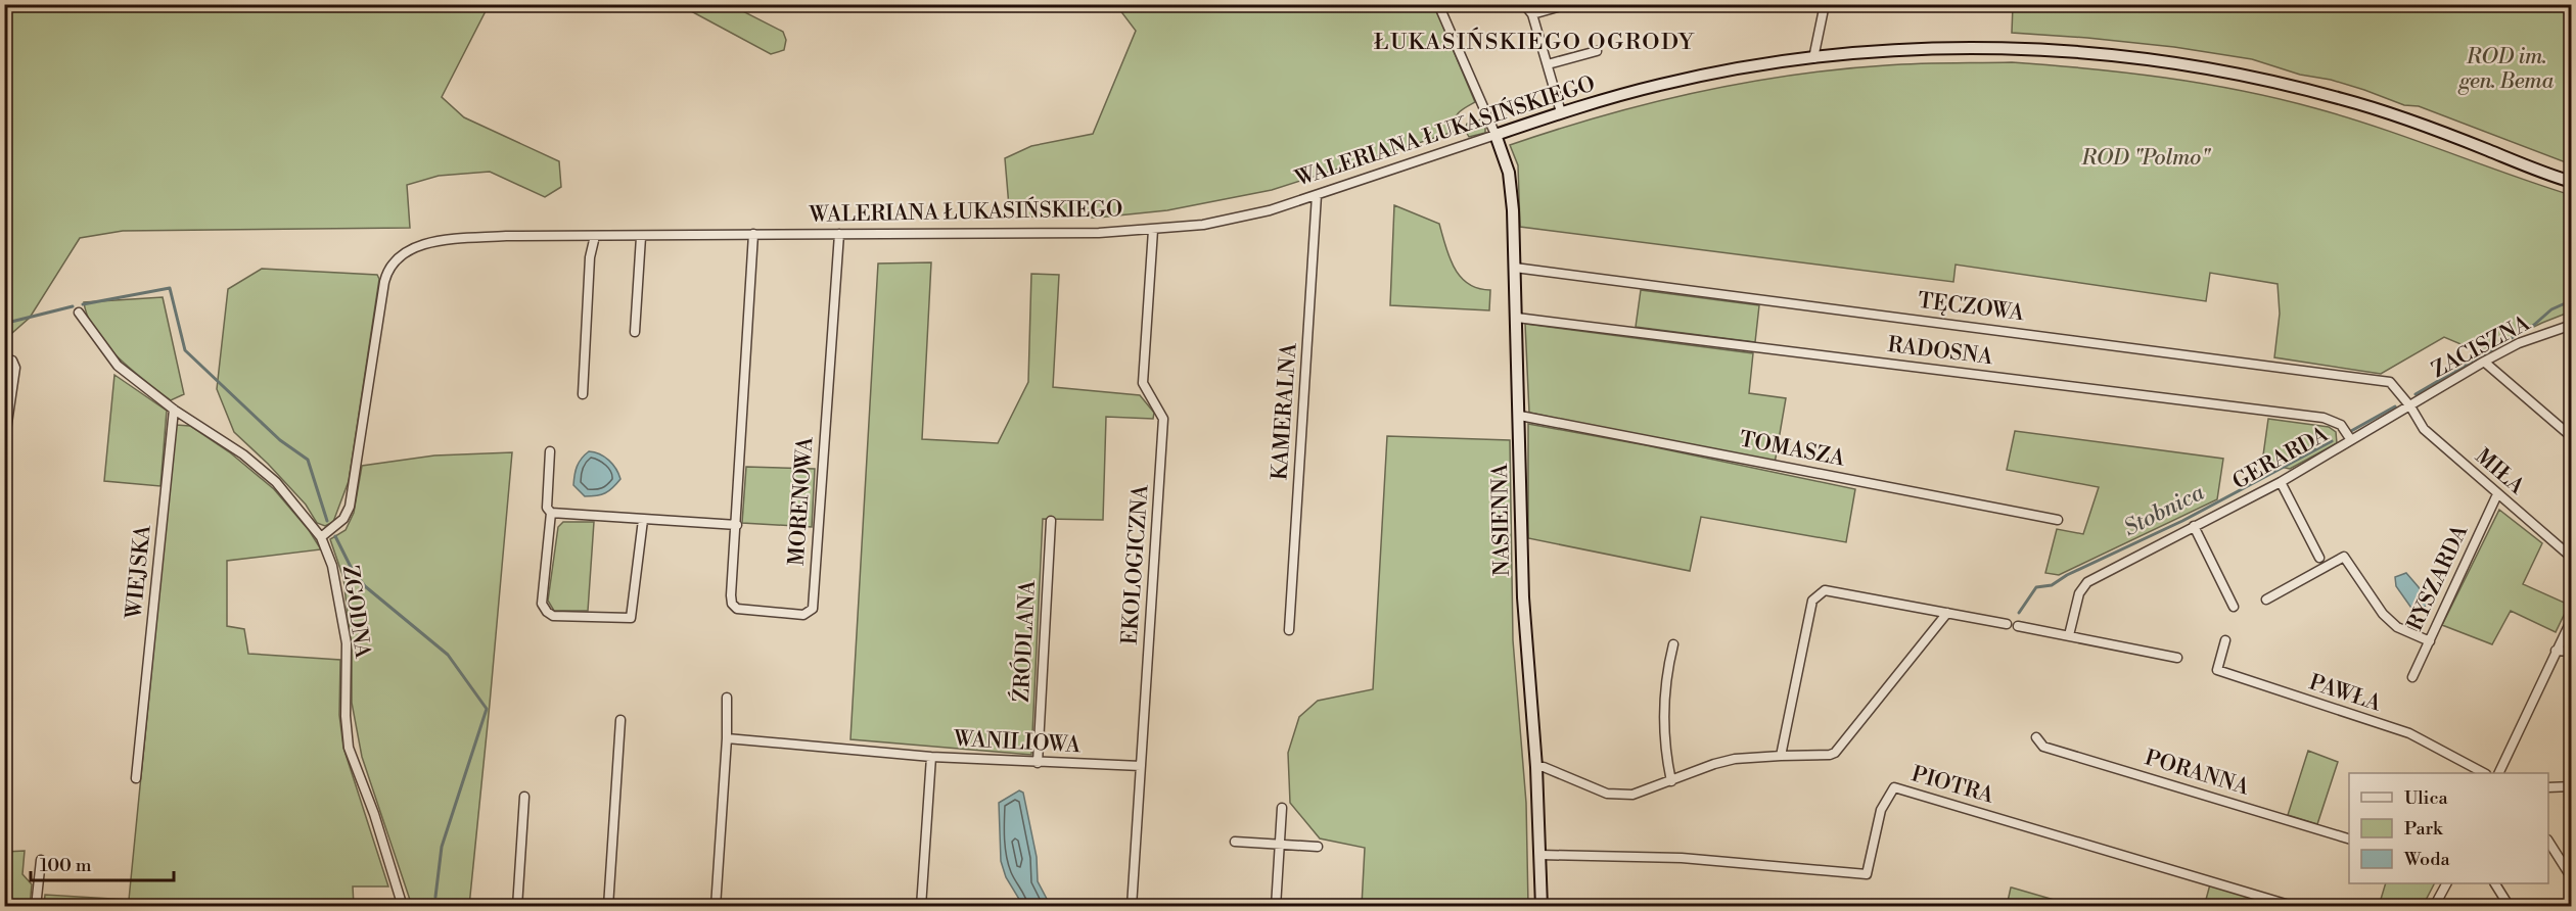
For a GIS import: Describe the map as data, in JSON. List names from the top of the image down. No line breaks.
{"streets":{"street":["WALERIANA ŁUKASIŃSKIEGO","TĘCZOWA","ZACISZNA","RADOSNA","KAMERALNA","TOMASZA","GERARDA","MIŁA","MORENOWA","NASIENNA","EKOLOGICZNA","WIEJSKA","RYSZARDA","ZGODNA","ŹRÓDLANA","PAWŁA","WANILIOWA","PORANNA","PIOTRA"]},"crossings":[["WALERIANA ŁUKASIŃSKIEGO","KAMERALNA"],["WALERIANA ŁUKASIŃSKIEGO","MORENOWA"],["WALERIANA ŁUKASIŃSKIEGO","NASIENNA"],["WALERIANA ŁUKASIŃSKIEGO","EKOLOGICZNA"],["WALERIANA ŁUKASIŃSKIEGO","ZGODNA"],["TĘCZOWA","ZACISZNA"],["TĘCZOWA","GERARDA"],["TĘCZOWA","MIŁA"],["TĘCZOWA","NASIENNA"],["ZACISZNA","GERARDA"],["ZACISZNA","MIŁA"],["RADOSNA","GERARDA"],["RADOSNA","NASIENNA"],["TOMASZA","NASIENNA"],["GERARDA","MIŁA"],["MIŁA","RYSZARDA"],["NASIENNA","PIOTRA"],["EKOLOGICZNA","WANILIOWA"],["WIEJSKA","ZGODNA"],["ŹRÓDLANA","WANILIOWA"]],"districts":["ŁUKASIŃSKIEGO OGRODY"],"water":["Stobnica"],"parks":["ROD im. gen. Bema","ROD \"Polmo\""],"legend":["Ulica","Park","Woda"],"scale_bar":"100 m"}
